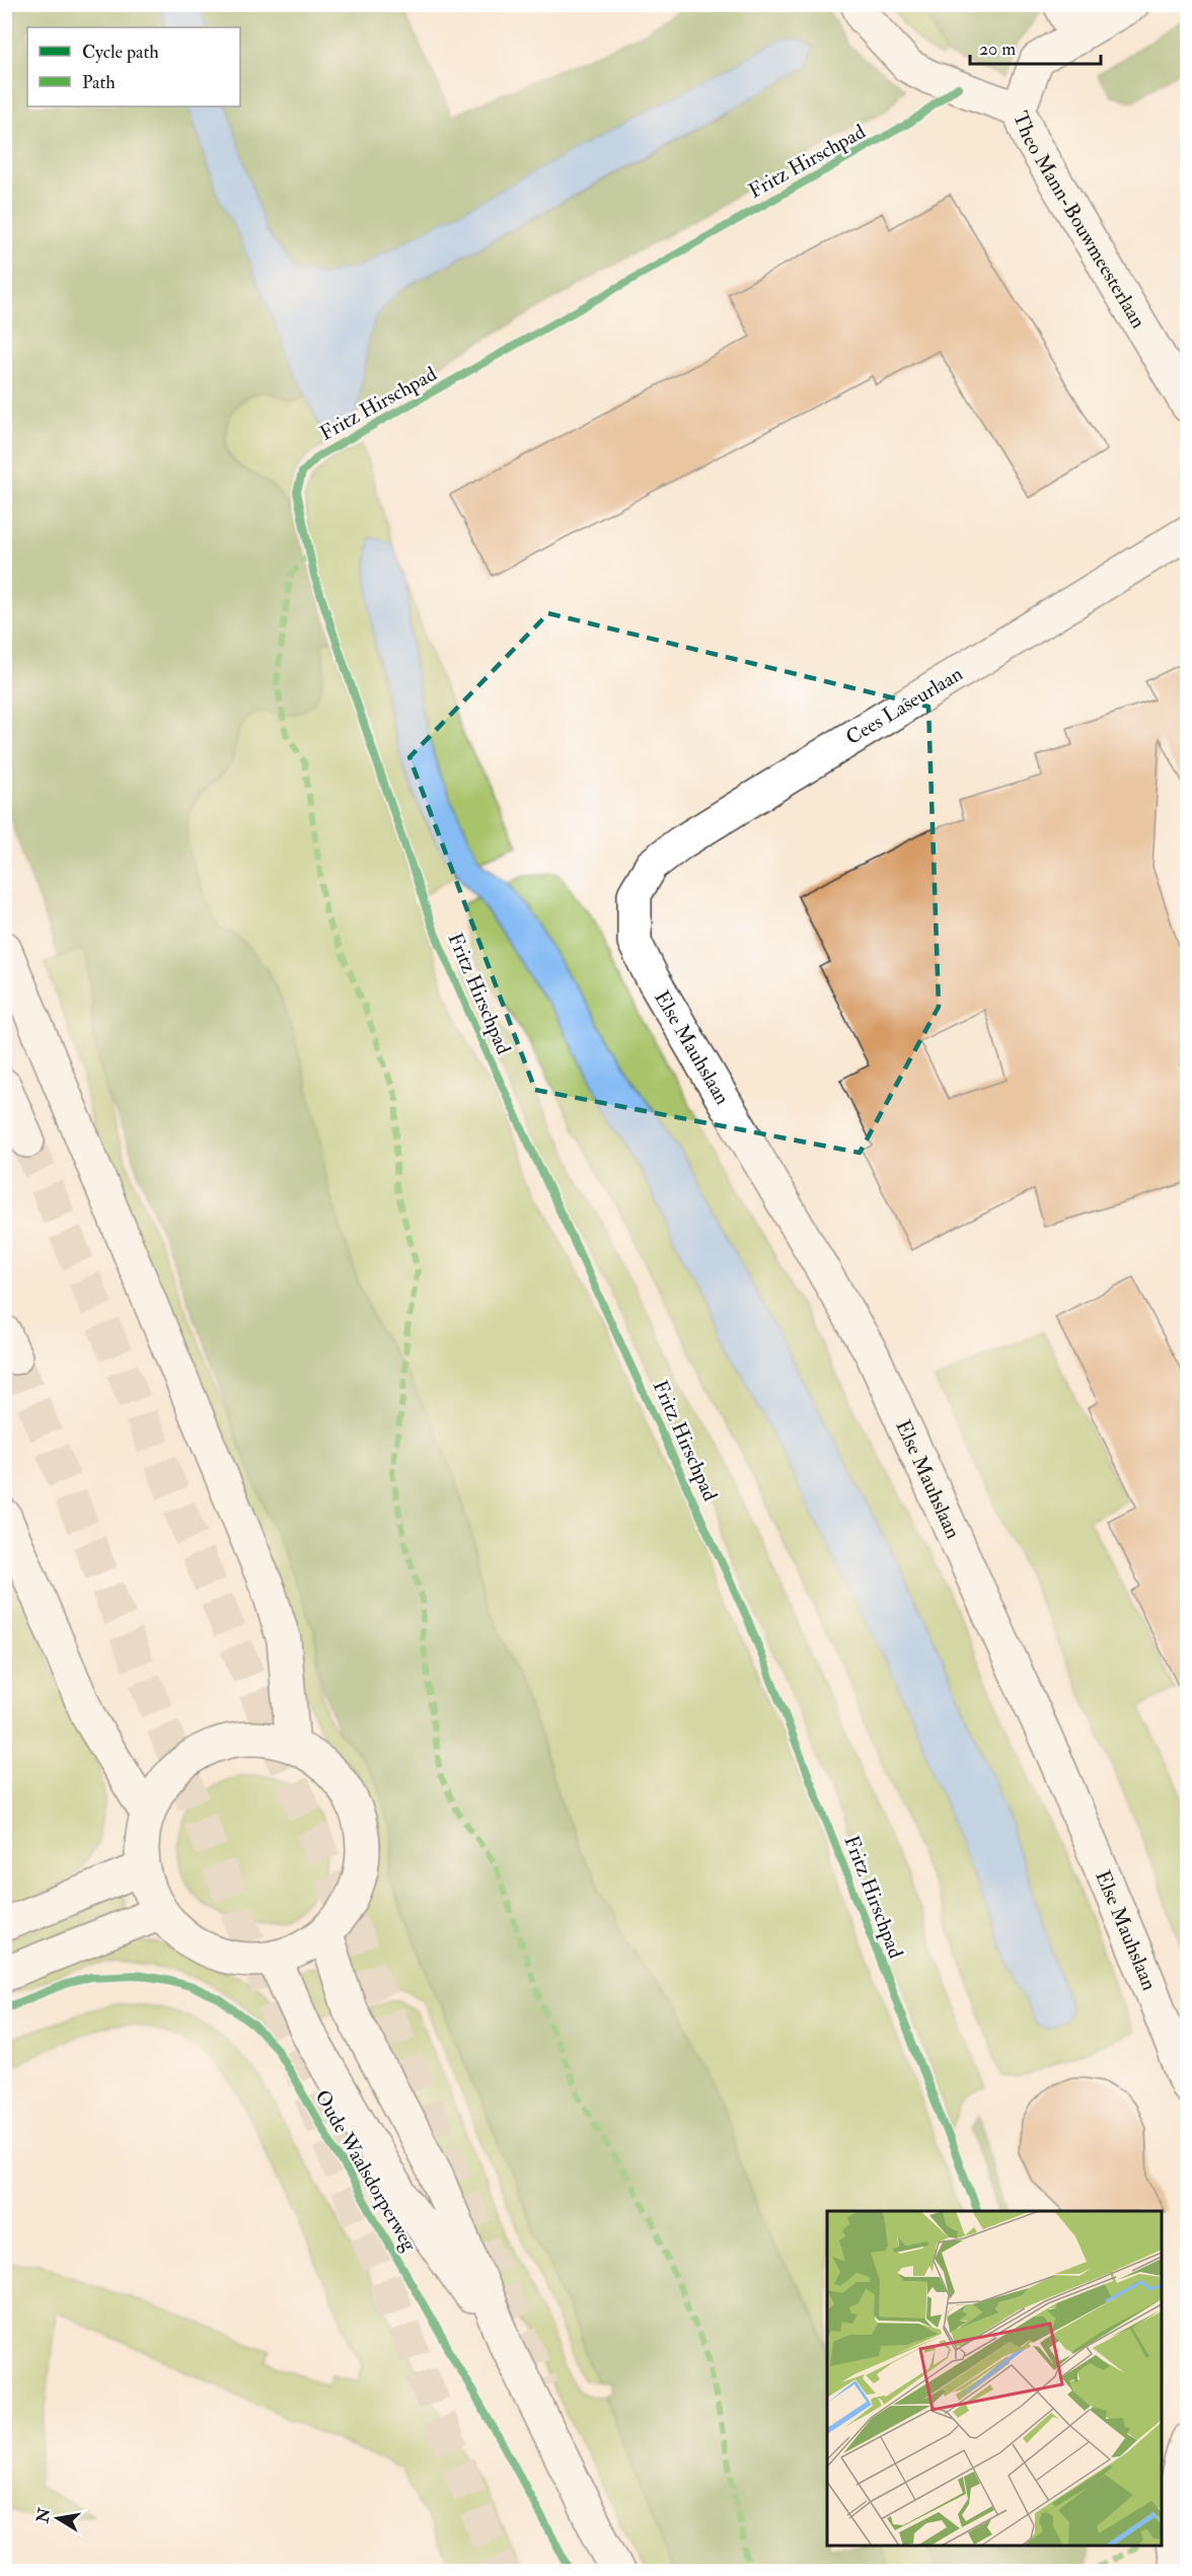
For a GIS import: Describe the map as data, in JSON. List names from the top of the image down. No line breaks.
{"streets":{"street":["Theo Mann-Bouwmeesterlaan","Cees Laseurlaan","Else Mauhslaan","Oude Waalsdorperweg"],"cycle path":["Fritz Hirschpad"]},"crossings":[["Cees Laseurlaan","Else Mauhslaan"]],"legend":["Cycle path","Path"],"scale_bar":"20 m","north":"left"}
